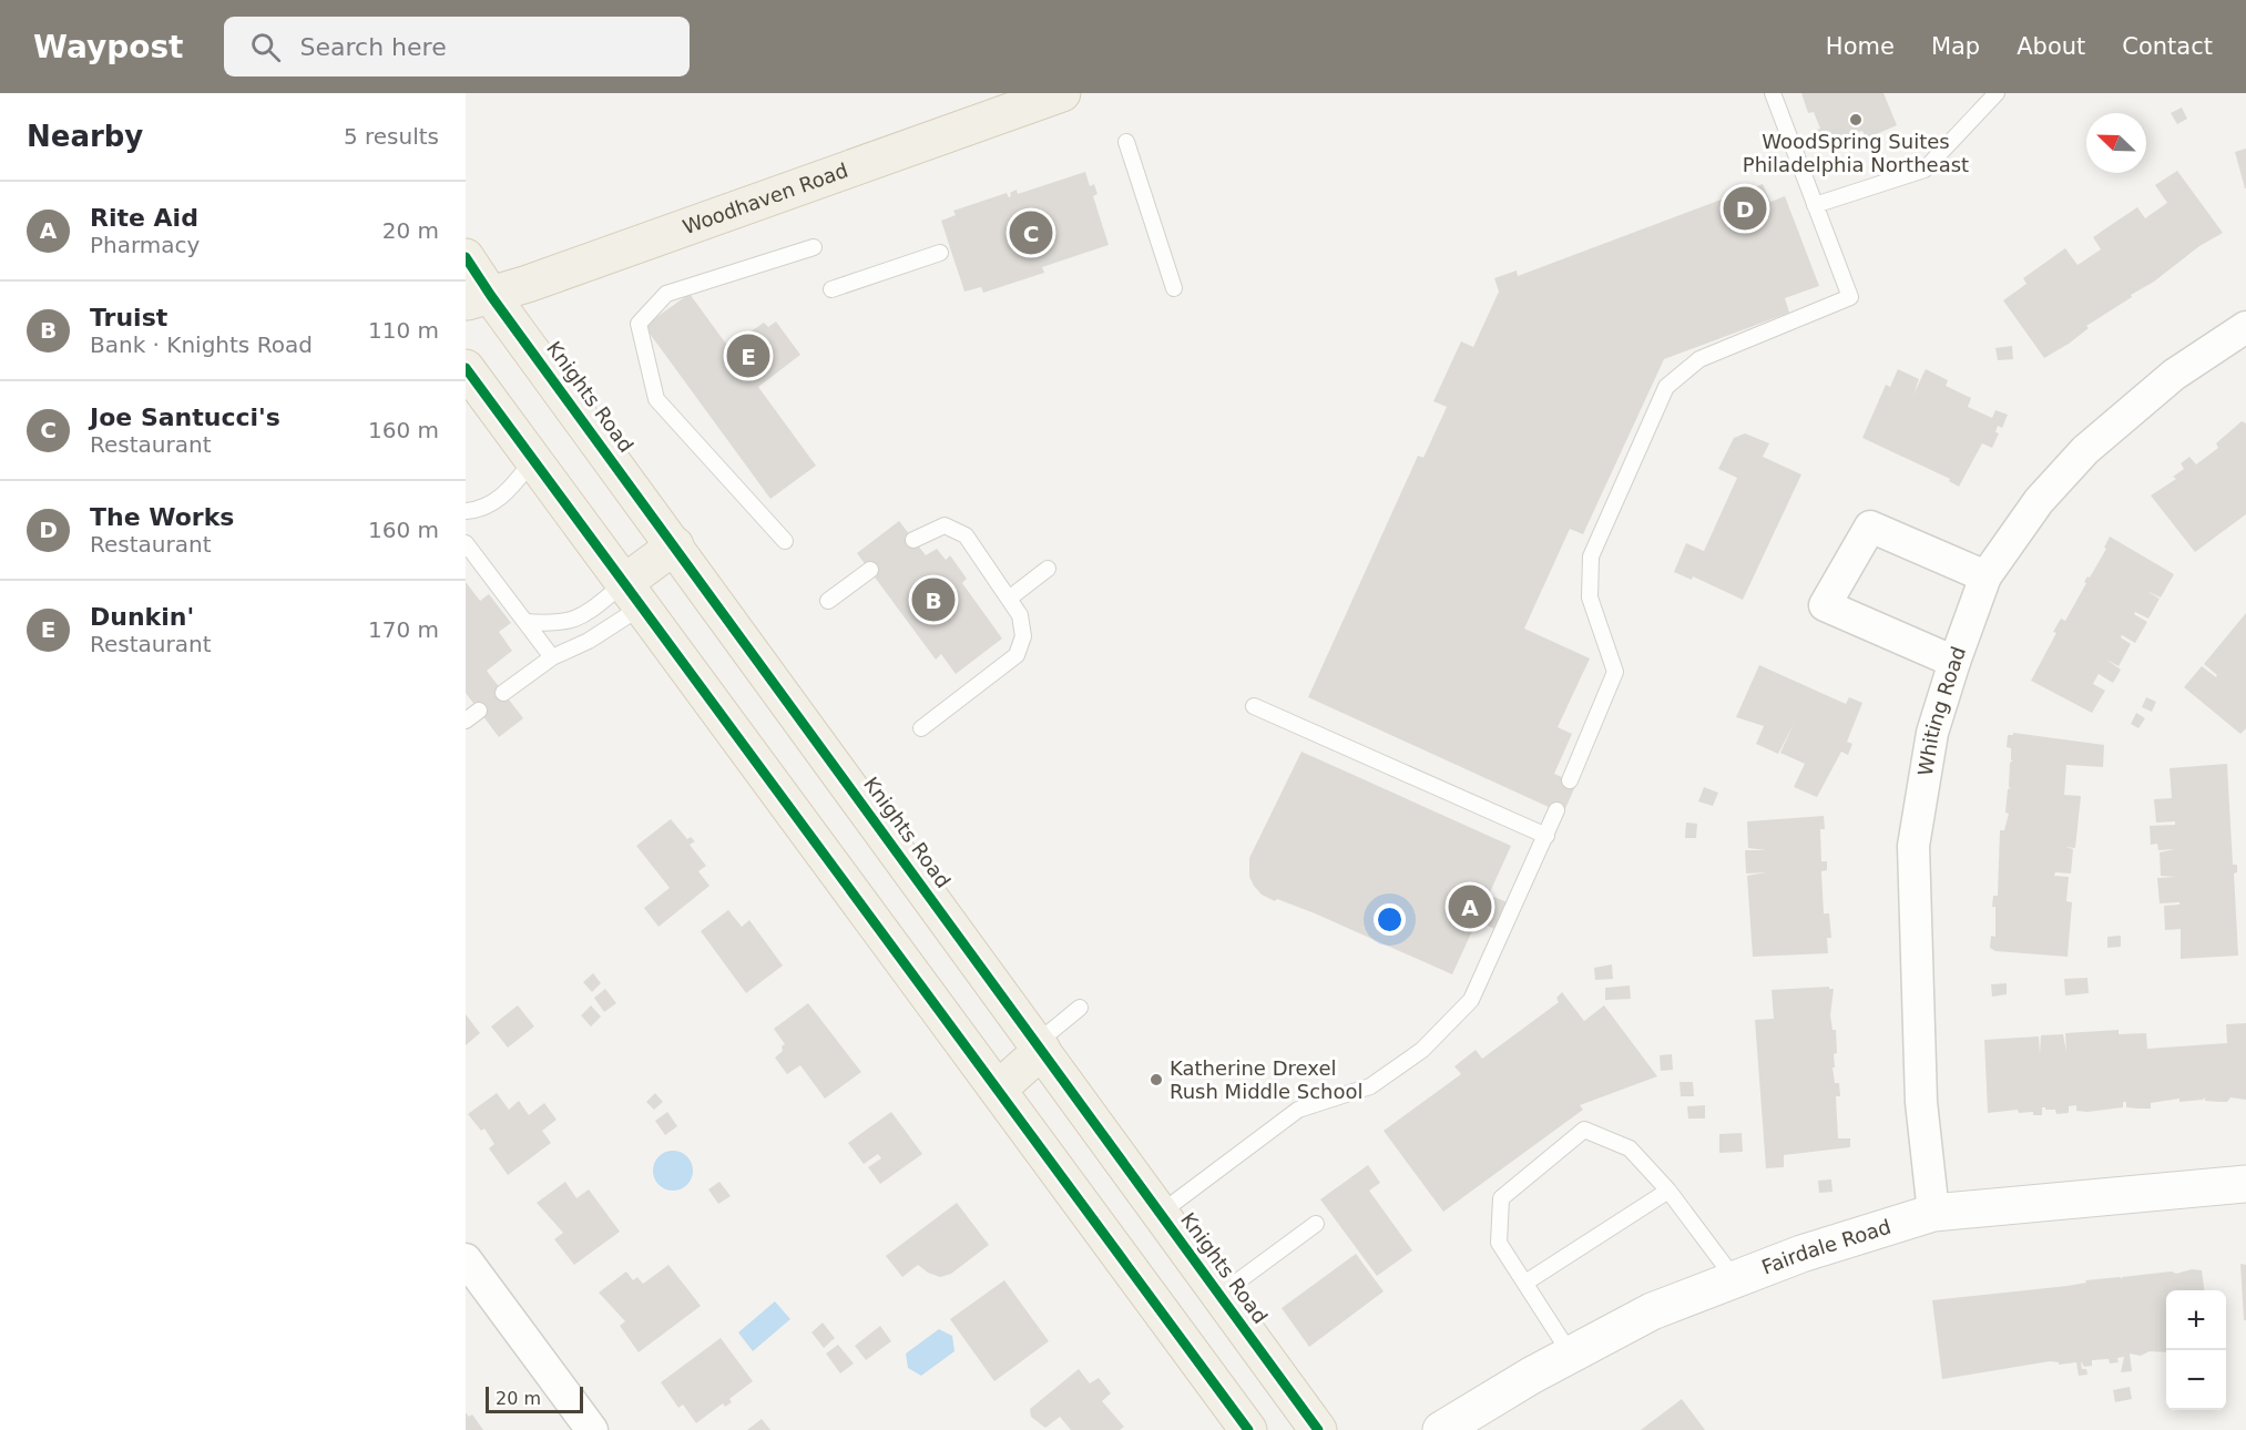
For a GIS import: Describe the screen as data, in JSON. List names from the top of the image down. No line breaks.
{"streets":{"main road":["Woodhaven Road","Knights Road"],"street":["Whiting Road","Fairdale Road"]},"crossings":[["Woodhaven Road","Knights Road"],["Whiting Road","Fairdale Road"]],"places":["WoodSpring Suites Philadelphia Northeast","Katherine Drexel Rush Middle School"],"scale_bar":"20 m","north":"top left","page":{"header":"Waypost","search":"Search here","nav":["Home","Map","About","Contact"],"heading":["Nearby","5 results"],"list":[{"mark":"A","name":"Rite Aid","note":"Pharmacy","value":"20 m"},{"mark":"B","name":"Truist","note":"Bank · Knights Road","value":"110 m"},{"mark":"C","name":"Joe Santucci's","note":"Restaurant","value":"160 m"},{"mark":"D","name":"The Works","note":"Restaurant","value":"160 m"},{"mark":"E","name":"Dunkin'","note":"Restaurant","value":"170 m"}],"pins":["D","C","E","B","A"],"map_buttons":["+","−"],"scale":"20 m"}}
